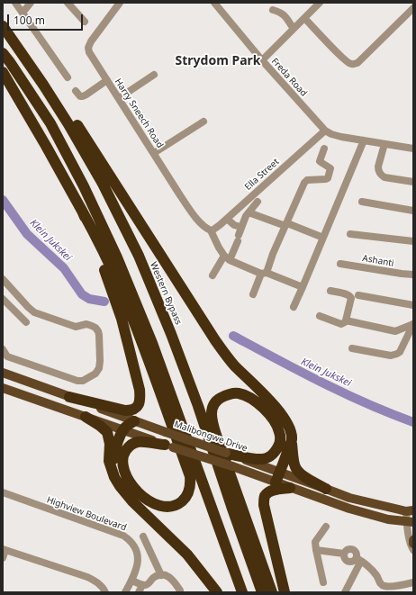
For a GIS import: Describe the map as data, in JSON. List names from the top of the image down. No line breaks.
{"streets":{"highway":["Western Bypass"],"main road":["Malibongwe Drive"],"street":["Freda Road","Harry Sneech Road","Ella Street","Ashanti","Highview Boulevard"]},"crossings":[["Freda Road","Ella Street"],["Harry Sneech Road","Ella Street"]],"districts":["Strydom Park"],"water":["Klein Jukskei"],"scale_bar":"100 m"}
